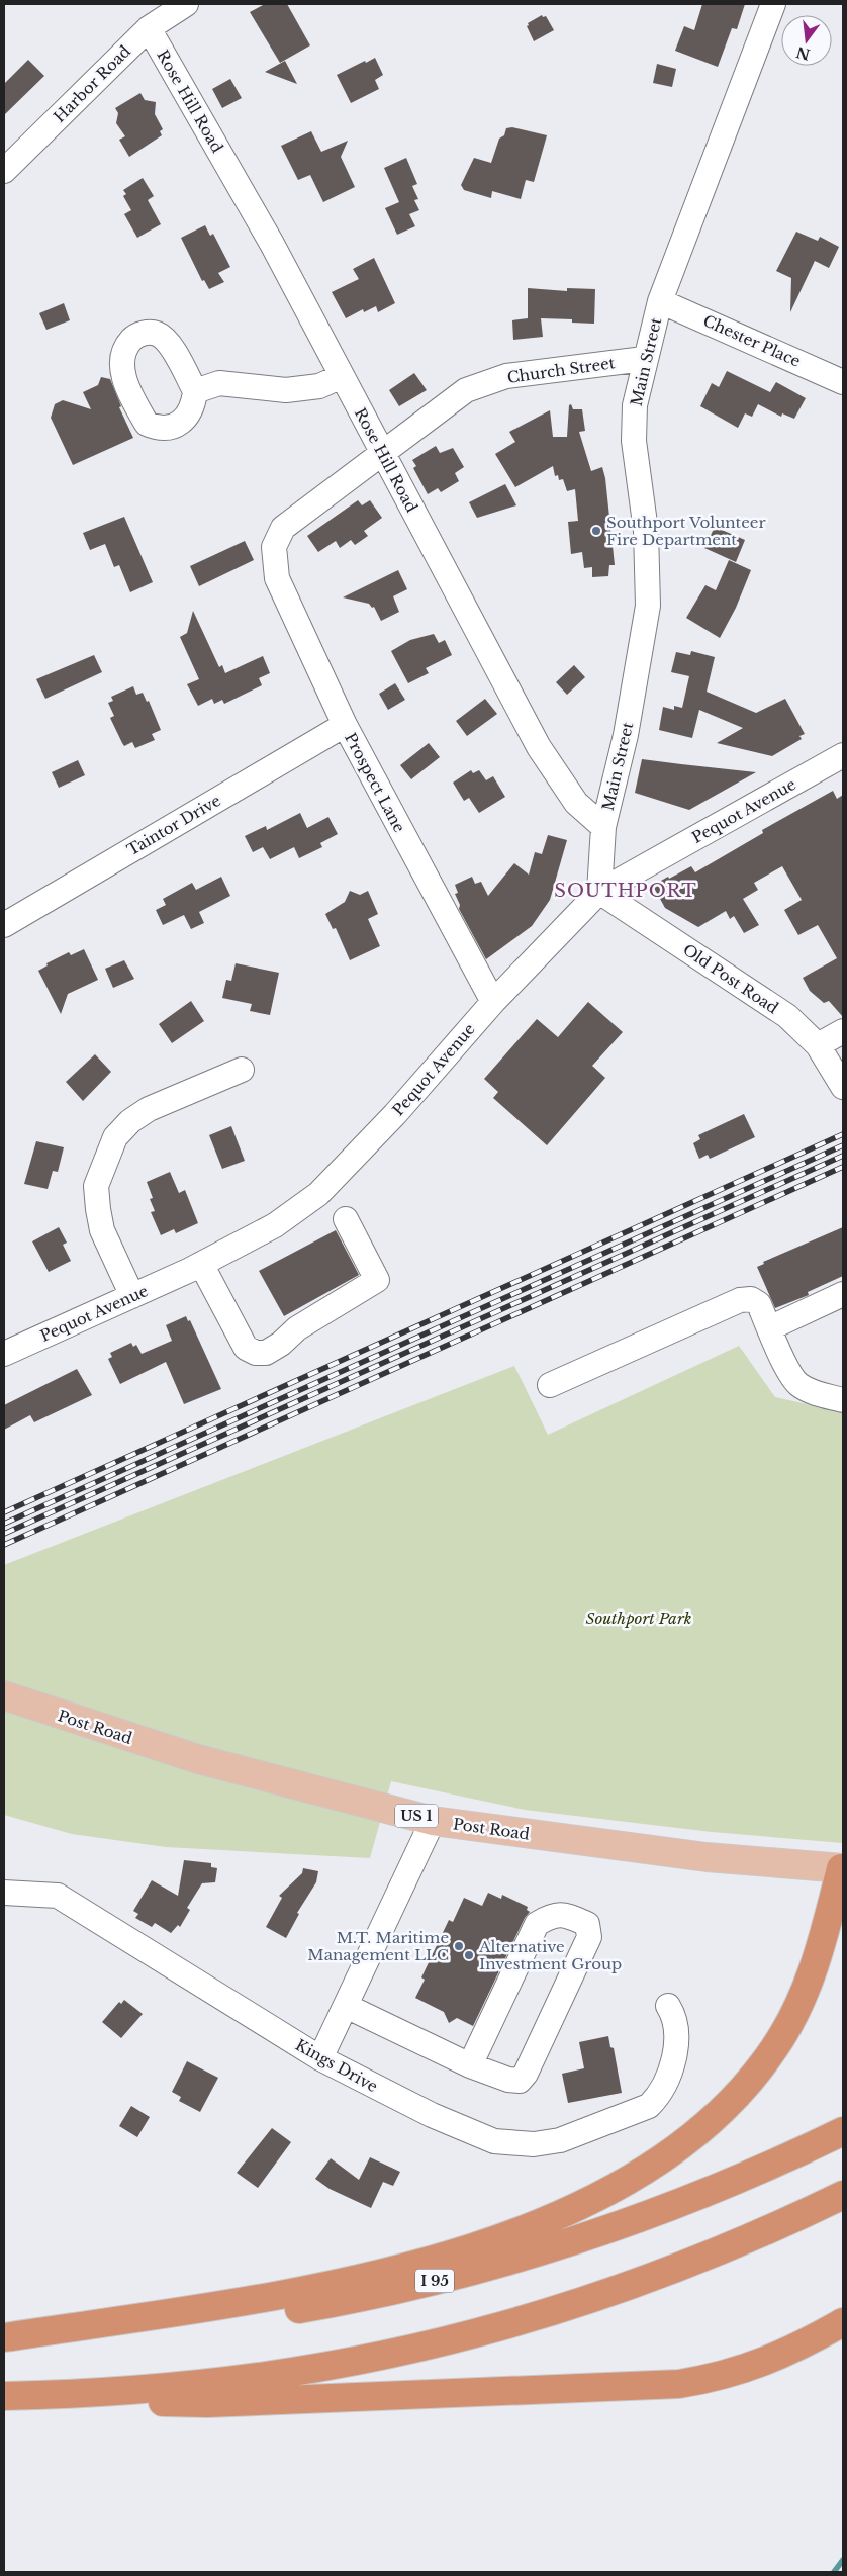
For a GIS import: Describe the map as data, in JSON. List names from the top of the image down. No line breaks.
{"streets":{"highway":["I 95"],"main road":["Post Road","US 1"],"street":["Harbor Road","Rose Hill Road","Chester Place","Main Street","Church Street","Prospect Lane","Pequot Avenue","Taintor Drive","Old Post Road","Kings Drive"]},"crossings":[["Harbor Road","Rose Hill Road"],["Rose Hill Road","Main Street"],["Rose Hill Road","Church Street"],["Chester Place","Main Street"],["Main Street","Church Street"],["Church Street","Prospect Lane"],["Prospect Lane","Pequot Avenue"],["Prospect Lane","Taintor Drive"],["Pequot Avenue","Old Post Road"]],"districts":["SOUTHPORT"],"parks":["Southport Park"],"places":["Southport Volunteer Fire Department","M.T. Maritime Management LLC","Alternative Investment Group"],"north":"bottom"}
